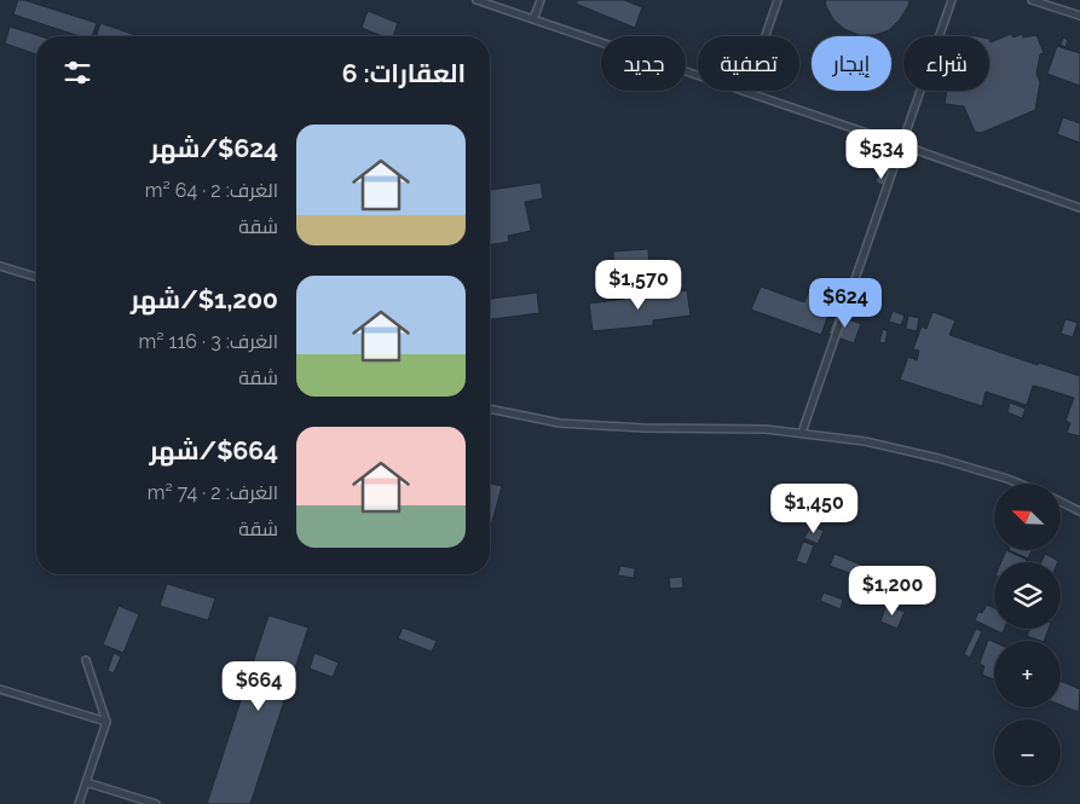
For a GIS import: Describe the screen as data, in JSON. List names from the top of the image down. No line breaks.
{"north":"top left","page":{"chip":["شراء","إيجار","تصفية","جديد"],"heading":"العقارات: 6","list":[{"name":"$624/شهر","note":"الغرف: 2 · 64 m² · شقة"},{"name":"$1,200/شهر","note":"الغرف: 3 · 116 m² · شقة"},{"name":"$664/شهر","note":"الغرف: 2 · 74 m² · شقة"}],"price":["$534","$1,570","$624","$1,450","$1,200","$664"],"map_buttons":["+","−"]}}
